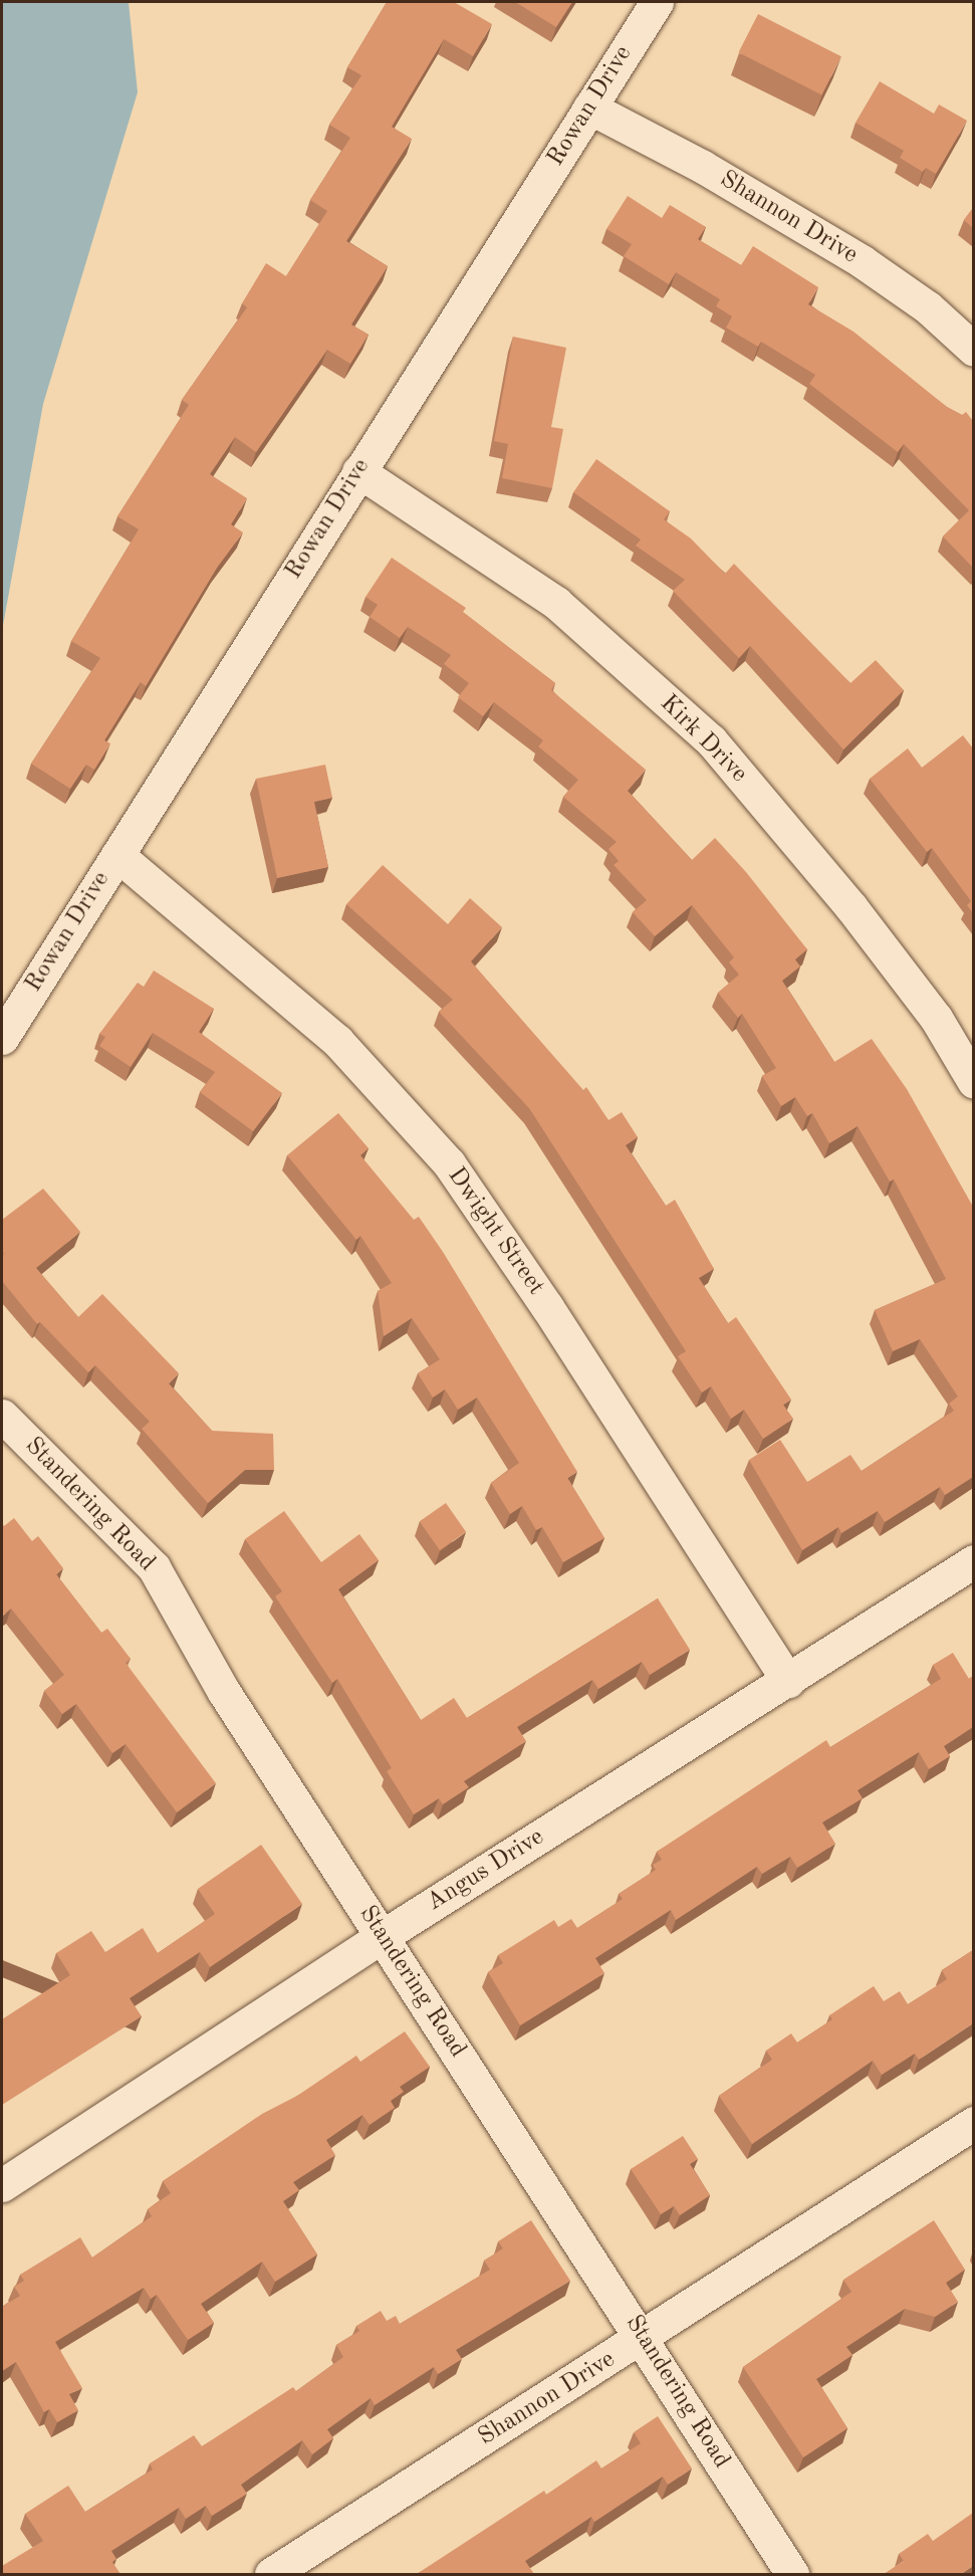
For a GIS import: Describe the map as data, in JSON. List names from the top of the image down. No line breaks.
{"streets":{"street":["Rowan Drive","Shannon Drive","Kirk Drive","Dwight Street","Standering Road","Angus Drive"]},"crossings":[["Rowan Drive","Shannon Drive"],["Rowan Drive","Kirk Drive"],["Rowan Drive","Dwight Street"],["Shannon Drive","Standering Road"],["Dwight Street","Angus Drive"],["Standering Road","Angus Drive"]]}
